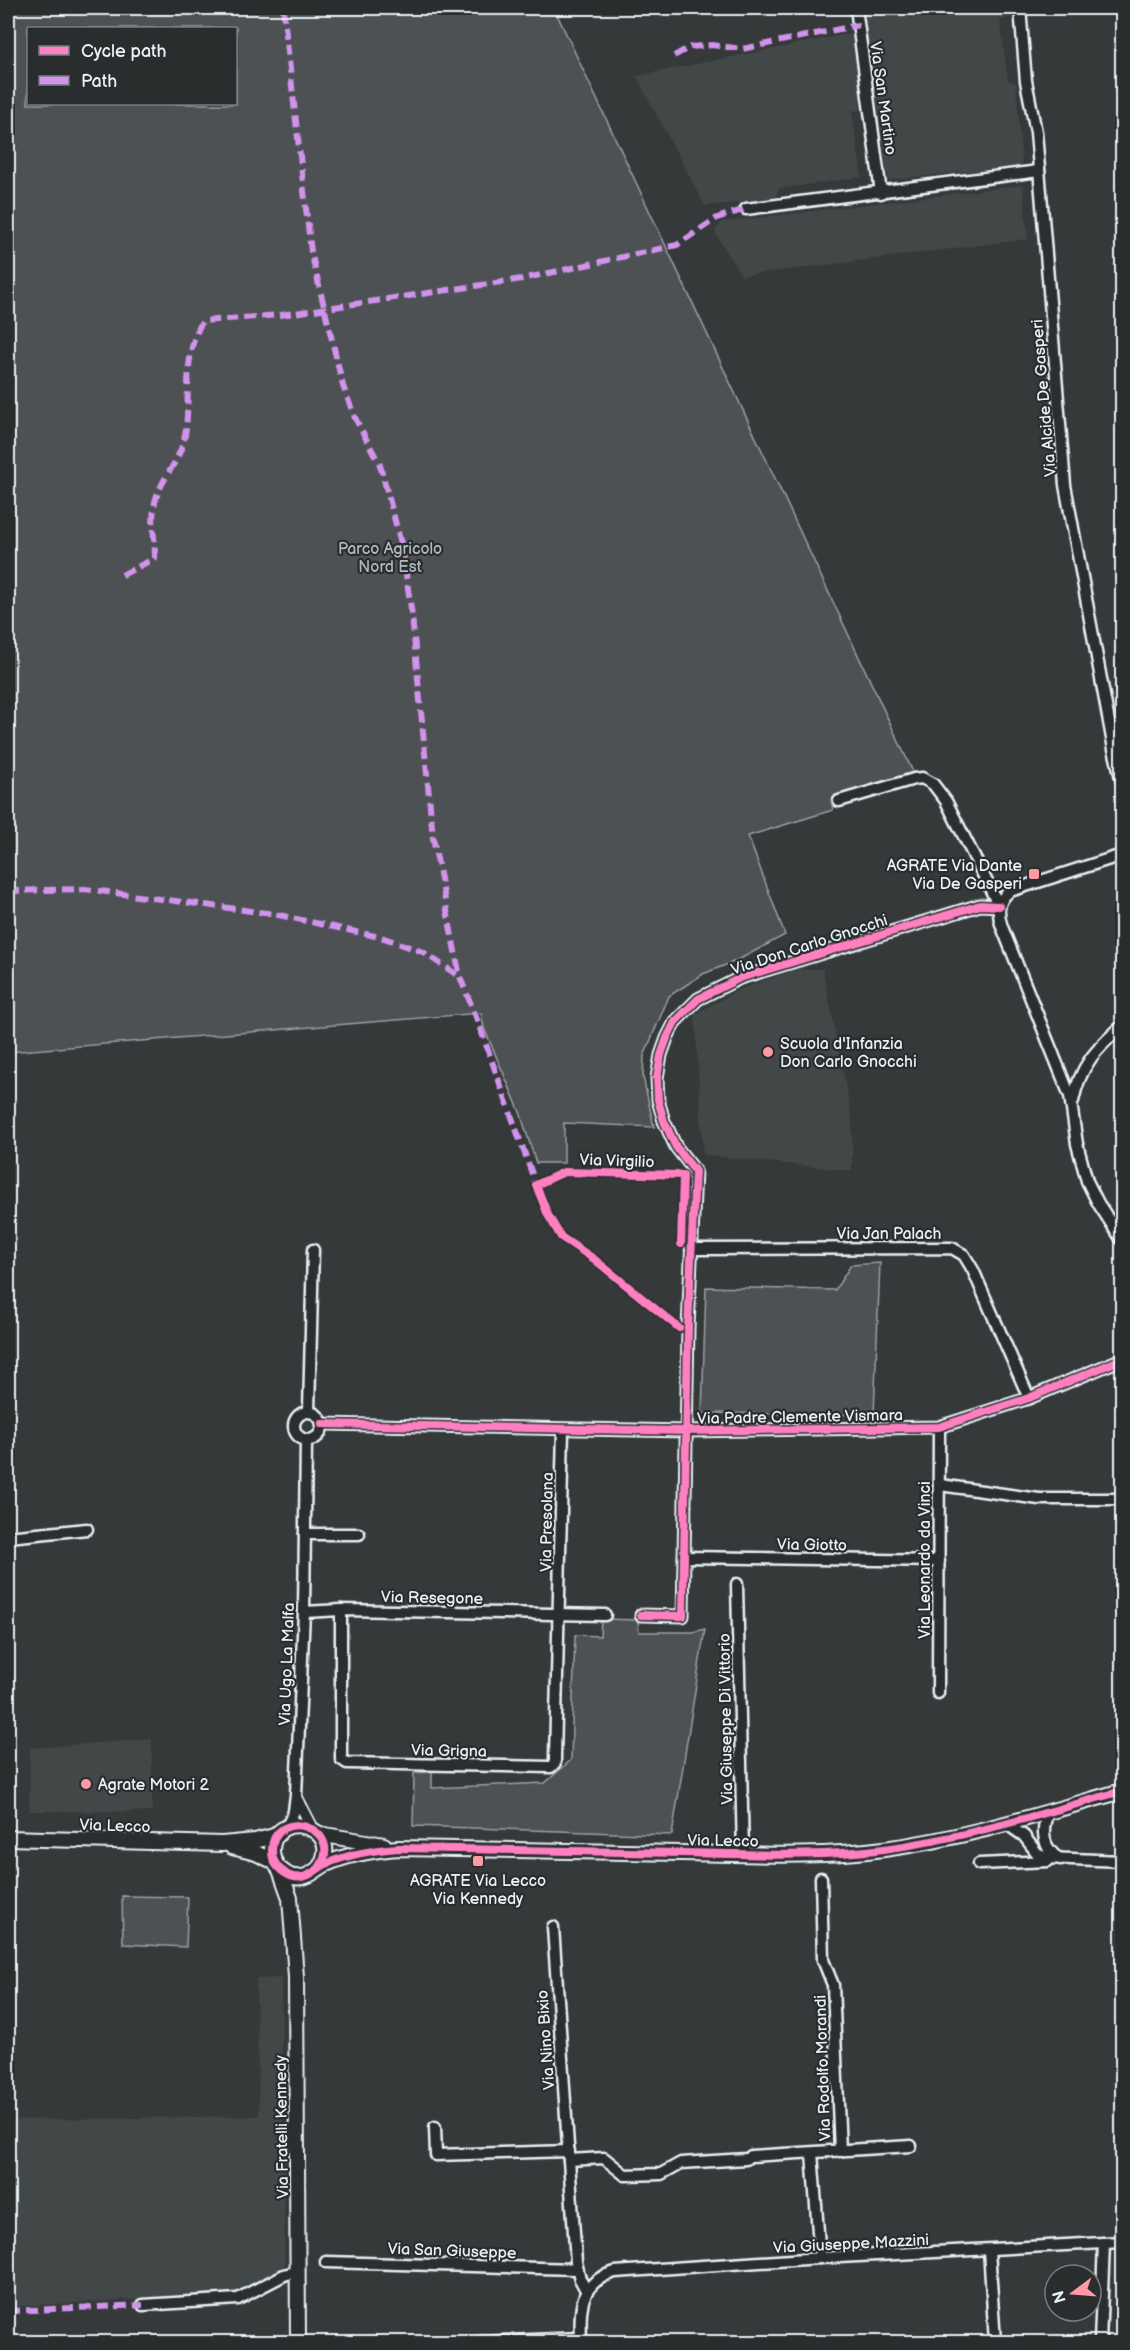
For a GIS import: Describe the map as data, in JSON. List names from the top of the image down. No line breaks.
{"streets":{"street":["Via San Martino","Via Alcide De Gasperi","Via Don Carlo Gnocchi","Via Jan Palach","Via Padre Clemente Vismara","Via Presolana","Via Giotto","Via Leonardo da Vinci","Via Resegone","Via Ugo La Malfa","Via Giuseppe Di Vittorio","Via Grigna","Via Lecco","Via Nino Bixio","Via Rodolfo Morandi","Via Fratelli Kennedy","Via Giuseppe Mazzini","Via San Giuseppe"],"cycle path":["Via Virgilio"]},"crossings":[["Via Don Carlo Gnocchi","Via Jan Palach"],["Via Don Carlo Gnocchi","Via Padre Clemente Vismara"],["Via Don Carlo Gnocchi","Via Giotto"],["Via Jan Palach","Via Padre Clemente Vismara"],["Via Padre Clemente Vismara","Via Presolana"],["Via Padre Clemente Vismara","Via Leonardo da Vinci"],["Via Padre Clemente Vismara","Via Ugo La Malfa"],["Via Presolana","Via Resegone"],["Via Presolana","Via Grigna"],["Via Giotto","Via Leonardo da Vinci"],["Via Resegone","Via Ugo La Malfa"],["Via Resegone","Via Grigna"],["Via Ugo La Malfa","Via Lecco"],["Via Ugo La Malfa","Via Fratelli Kennedy"],["Via Giuseppe Di Vittorio","Via Lecco"],["Via Lecco","Via Fratelli Kennedy"],["Via Nino Bixio","Via Rodolfo Morandi"],["Via Nino Bixio","Via Giuseppe Mazzini"],["Via Nino Bixio","Via San Giuseppe"],["Via Rodolfo Morandi","Via Giuseppe Mazzini"]],"parks":["Parco Agricolo Nord Est"],"places":{"transit":["AGRATE Via Dante Via De Gasperi","AGRATE Via Lecco Via Kennedy"],"other":["Scuola d'Infanzia Don Carlo Gnocchi","Agrate Motori 2"]},"legend":["Cycle path","Path"],"north":"left"}
